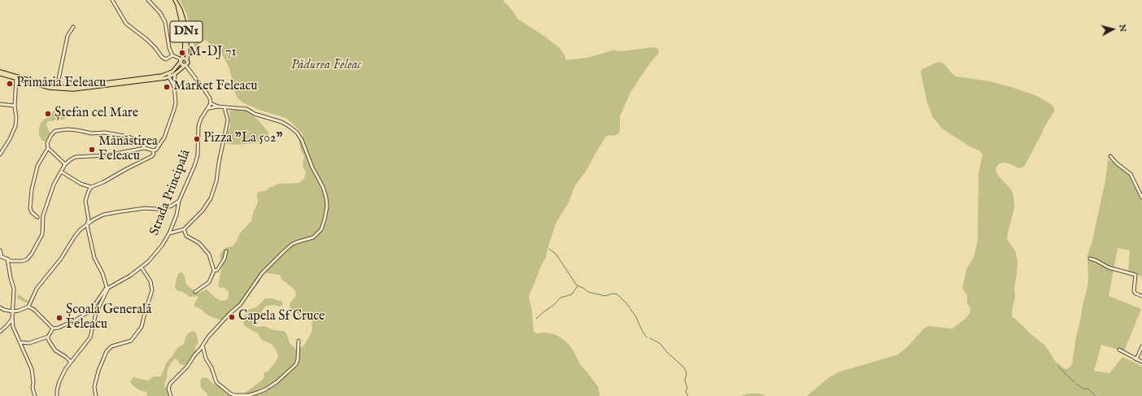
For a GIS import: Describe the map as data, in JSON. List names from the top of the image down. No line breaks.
{"streets":{"main road":["DN1"],"street":["Strada Principală"]},"parks":["Pădurea Feleac"],"places":["M-DJ 71","Primăria Feleacu","Market Feleacu","Ștefan cel Mare","Pizza \"La 502\"","Mănăstirea Feleacu","Capela Sf Cruce","Școala Generală Feleacu"],"north":"right"}
